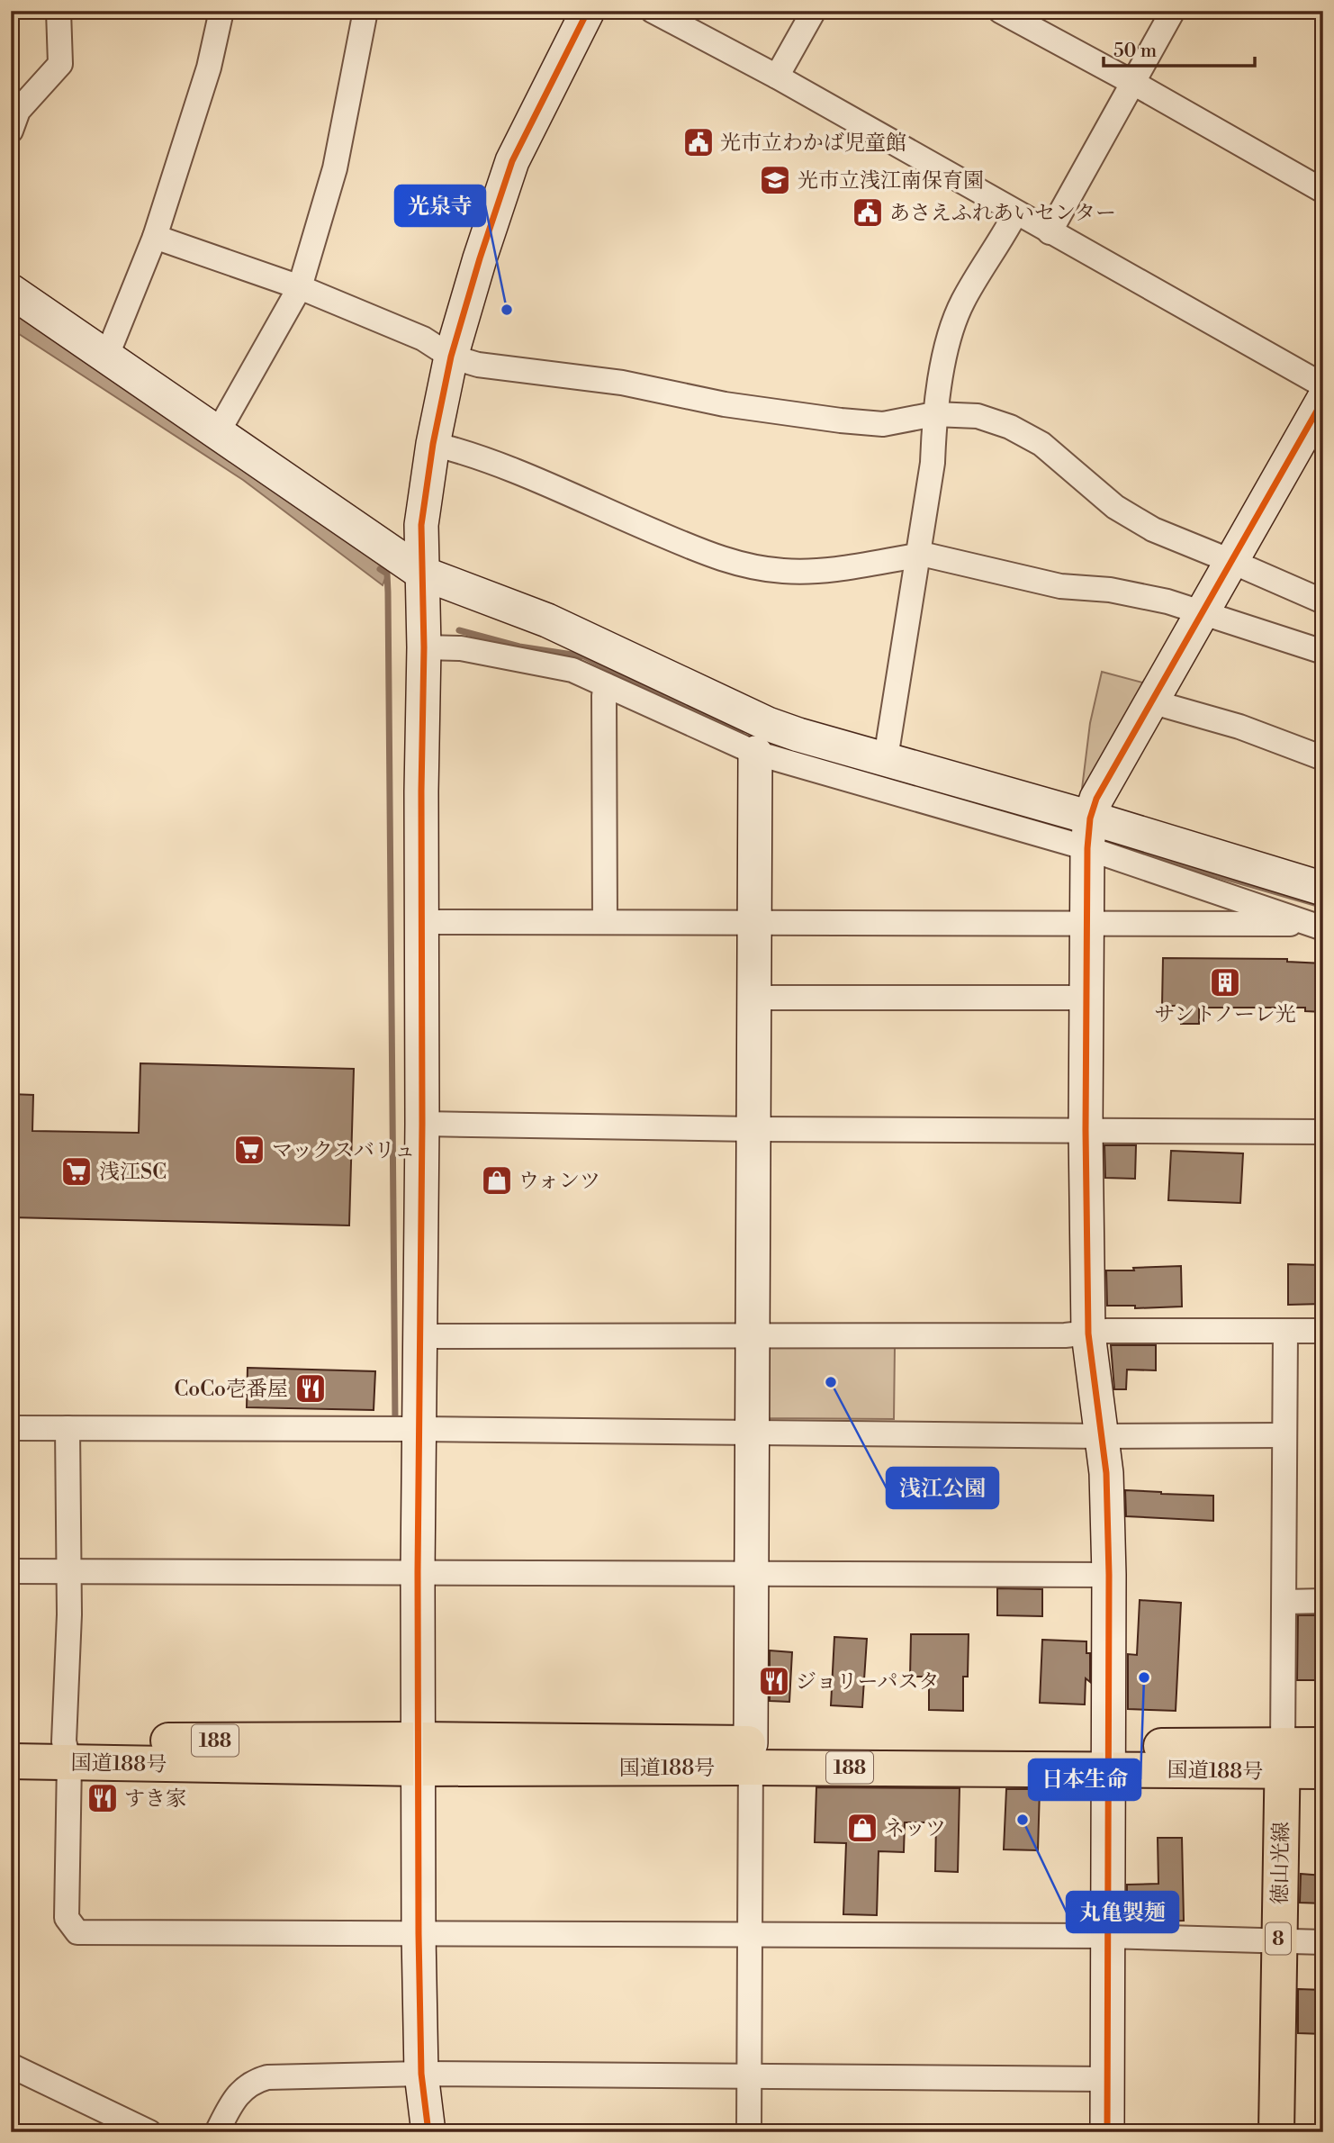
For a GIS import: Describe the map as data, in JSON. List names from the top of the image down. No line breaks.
{"streets":{"main road":["188","国道188号","徳山光線","8"]},"crossings":[["国道188号","徳山光線"]],"places":{"public building":["光市立わかば児童館","あさえふれあいセンター"],"school or university":["光市立浅江南保育園"],"other":["光泉寺","浅江公園","日本生命","丸亀製麺"],"building":["サントノーレ光"],"supermarket":["マックスバリュ","浅江SC"],"shop":["ウォンツ","ネッツ"],"restaurant":["CoCo壱番屋","ジョリーパスタ","すき家"]},"scale_bar":"50 m"}
